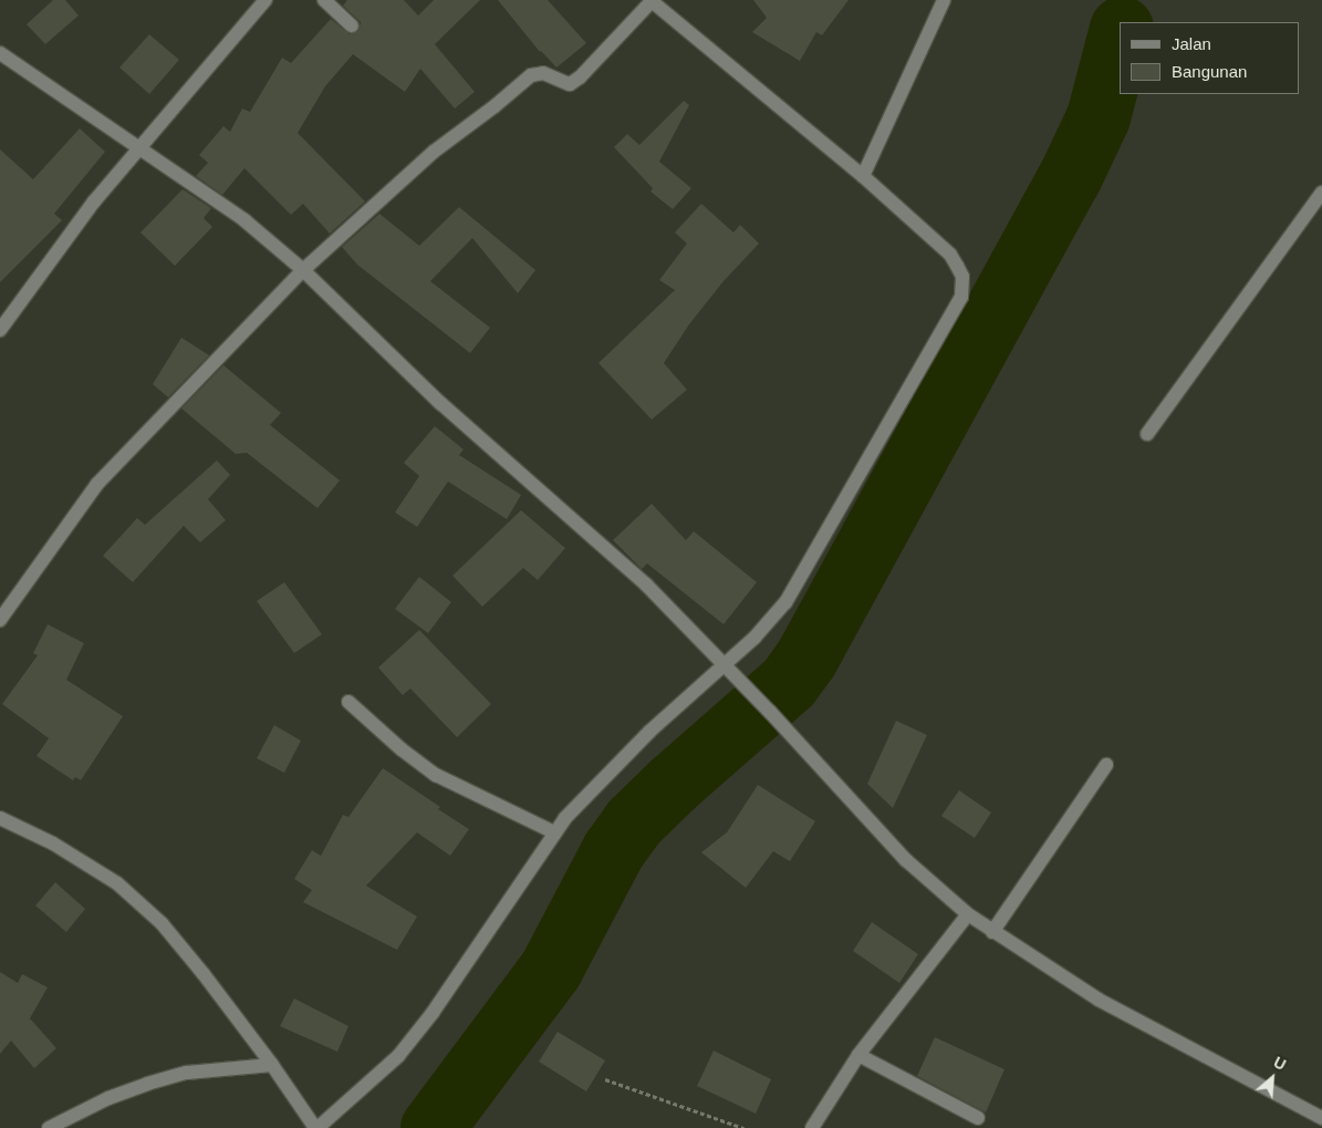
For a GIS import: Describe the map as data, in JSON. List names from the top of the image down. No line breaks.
{"legend":["Jalan","Bangunan"],"north":"top right"}
